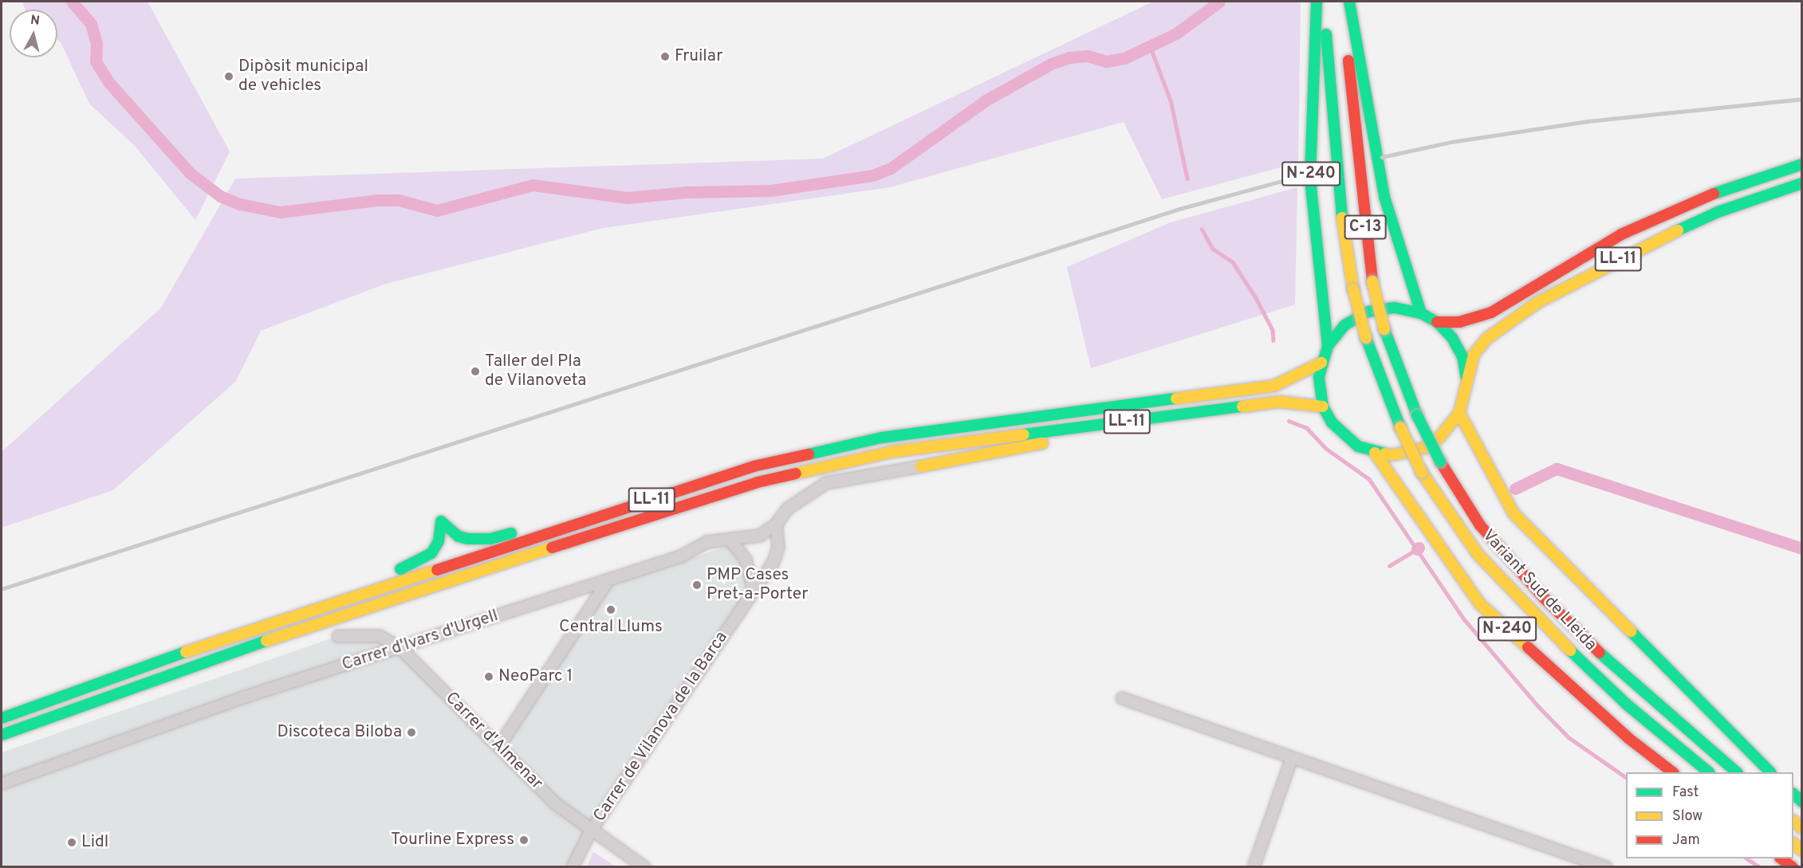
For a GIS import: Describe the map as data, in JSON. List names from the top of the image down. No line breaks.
{"streets":{"highway":["N-240","C-13","LL-11","Variant Sud de Lleida"],"street":["Carrer d'Ivars d'Urgell","Carrer de Vilanova de la Barca","Carrer d'Almenar"]},"crossings":[["N-240","C-13"],["N-240","LL-11"],["C-13","Variant Sud de Lleida"],["Carrer d'Ivars d'Urgell","Carrer de Vilanova de la Barca"],["Carrer d'Ivars d'Urgell","Carrer d'Almenar"],["Carrer de Vilanova de la Barca","Carrer d'Almenar"]],"places":["Fruilar","Dipòsit municipal de vehicles","Taller del Pla de Vilanoveta","PMP Cases Pret-a-Porter","Central Llums","NeoParc 1","Discoteca Biloba","Tourline Express","Lidl"],"legend":["Fast","Slow","Jam"],"north":"top"}
